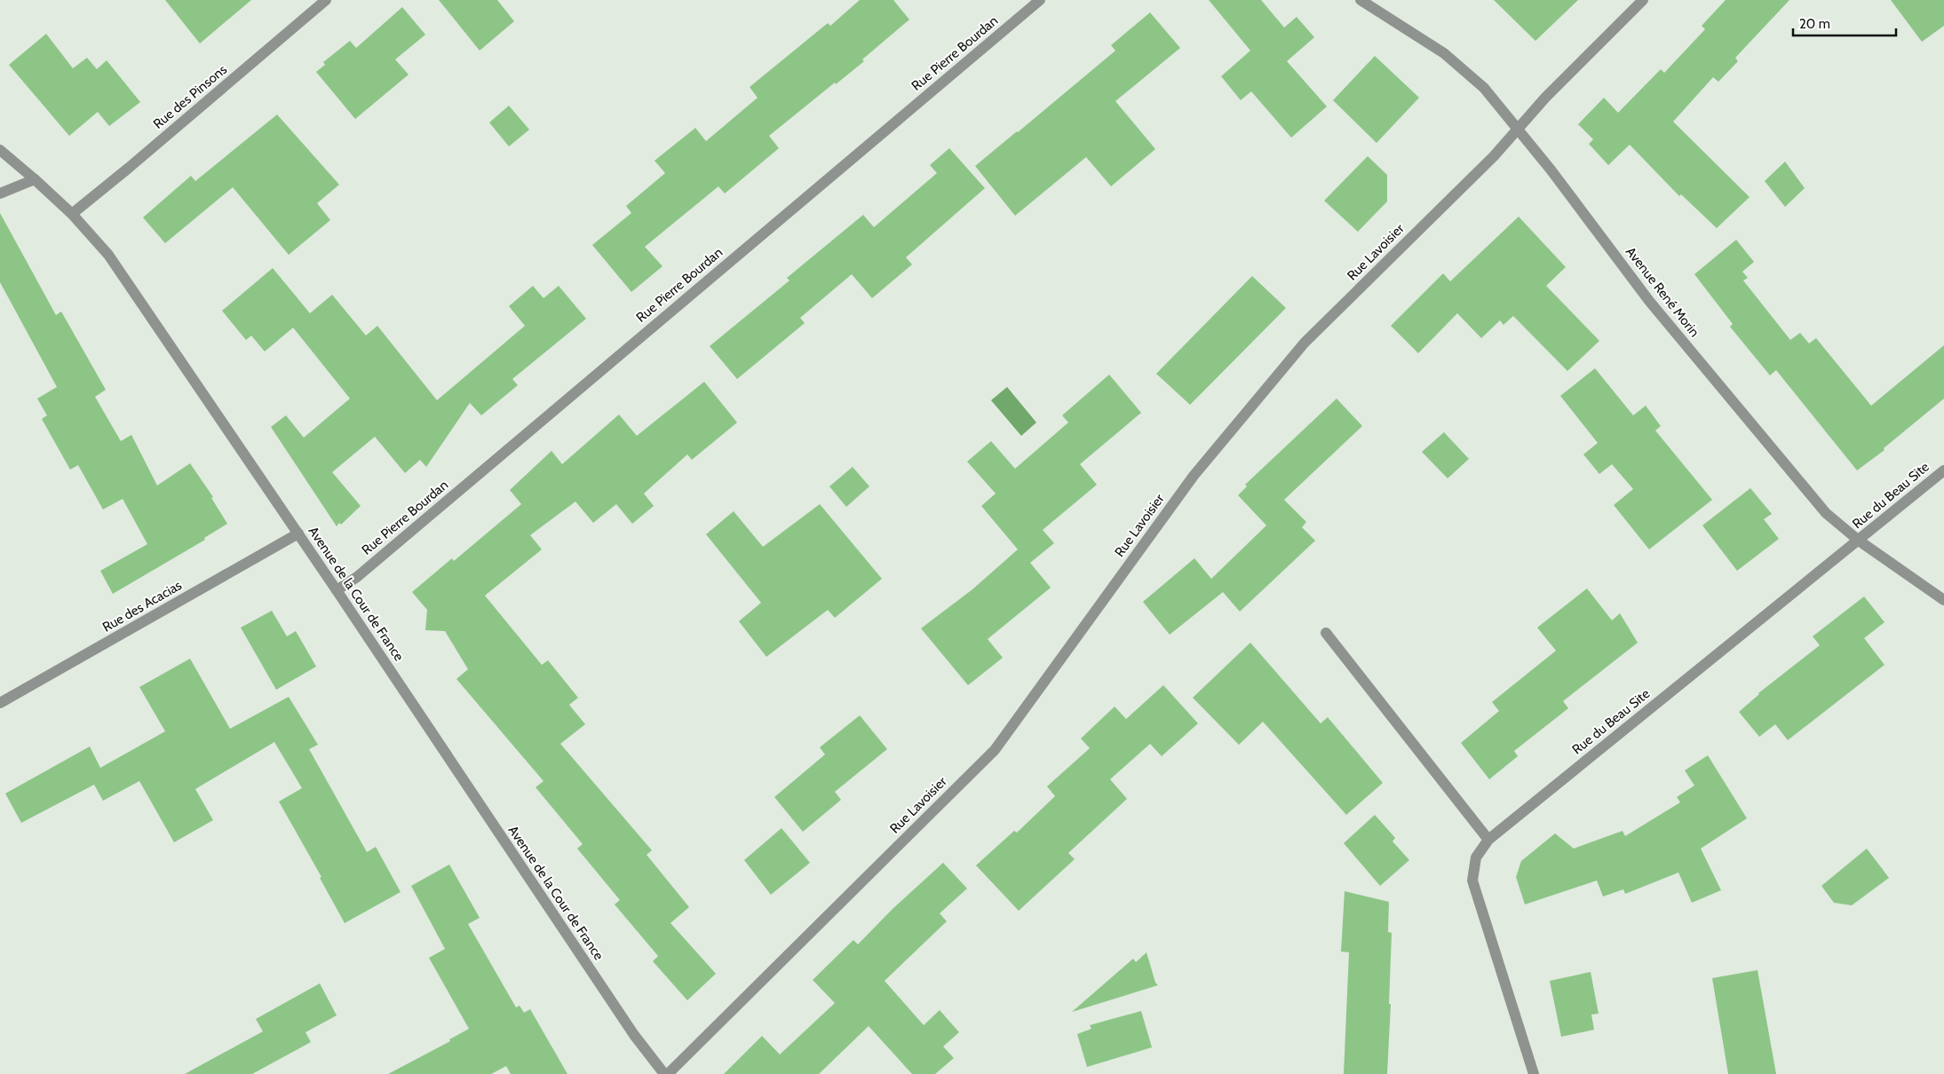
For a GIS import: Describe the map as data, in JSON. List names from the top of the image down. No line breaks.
{"streets":{"street":["Rue Pierre Bourdan","Rue des Pinsons","Rue Lavoisier","Avenue René Morin","Rue du Beau Site","Avenue de la Cour de France","Rue des Acacias"]},"crossings":[["Rue Pierre Bourdan","Avenue de la Cour de France"],["Rue des Pinsons","Avenue de la Cour de France"],["Rue Lavoisier","Avenue René Morin"],["Avenue René Morin","Rue du Beau Site"],["Avenue de la Cour de France","Rue des Acacias"]],"scale_bar":"20 m"}
